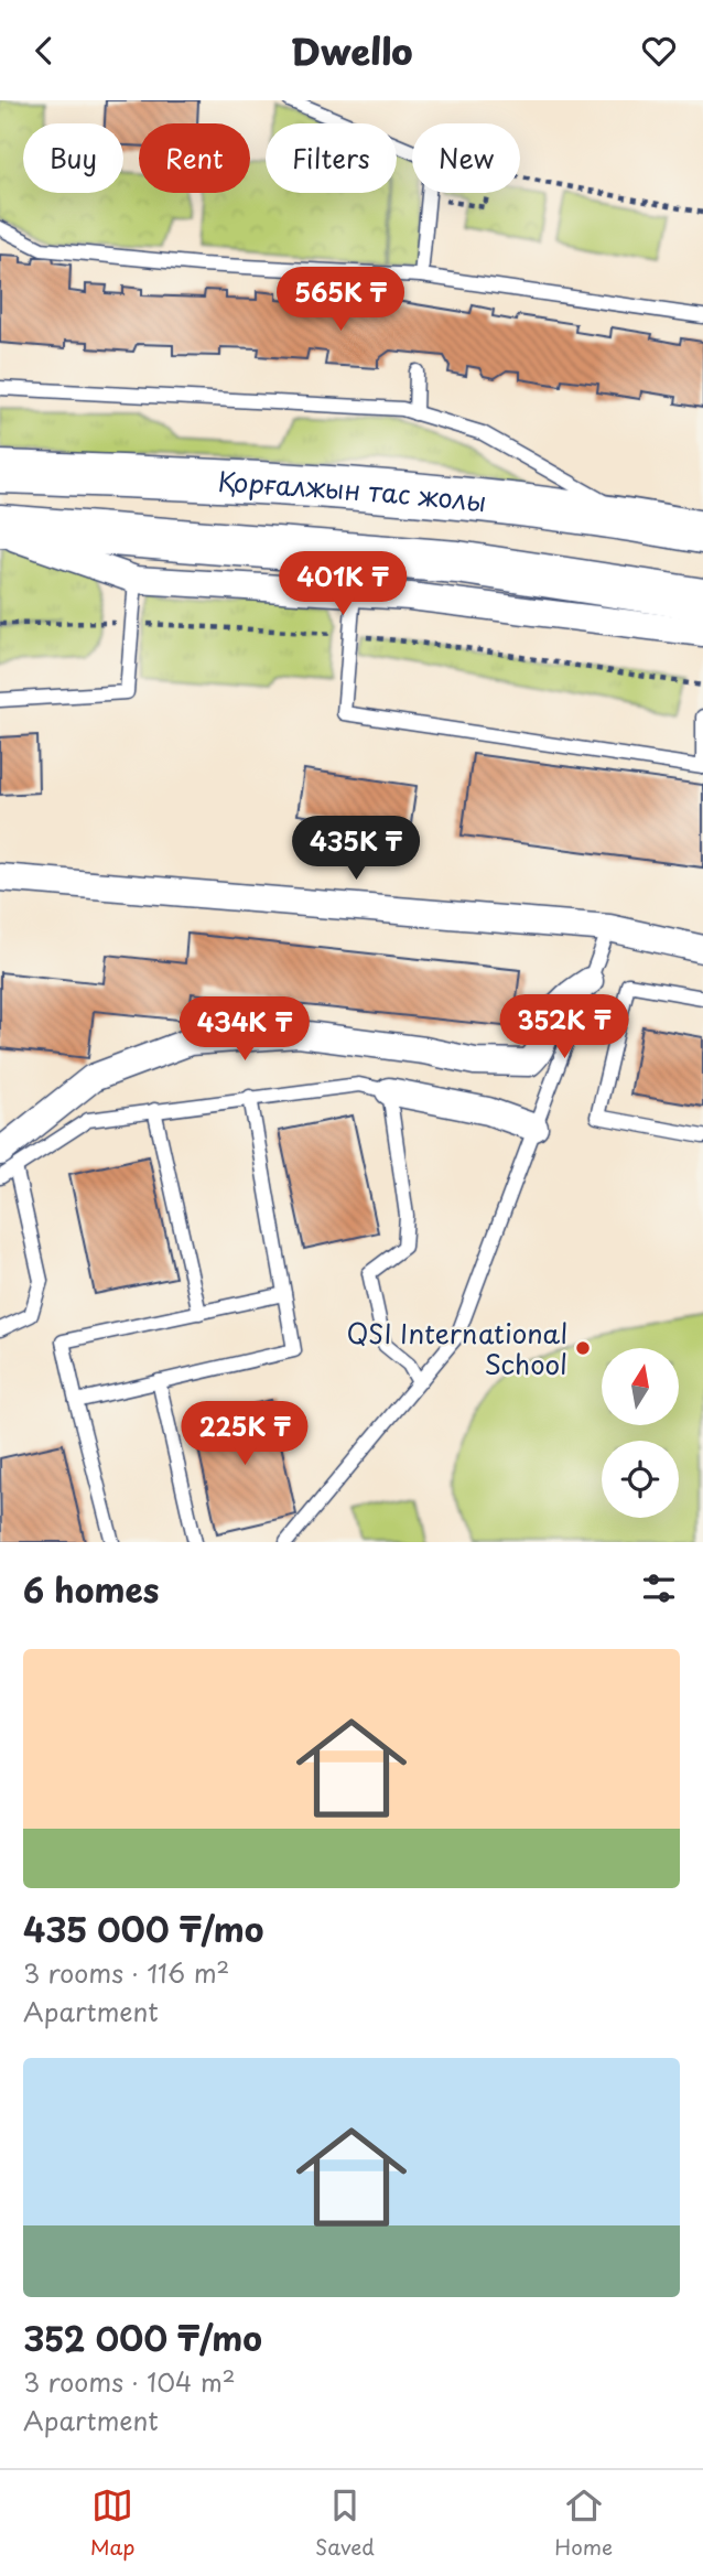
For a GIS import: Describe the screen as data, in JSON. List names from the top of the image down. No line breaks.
{"streets":{"main road":["Қорғалжын тас жолы"]},"places":["QSI International School"],"north":"top","page":{"header":"Dwello","chip":["Buy","Rent","Filters","New"],"price":["565K ₸","401K ₸","435K ₸","352K ₸","434K ₸","225K ₸"],"heading":"6 homes","list":[{"name":"435 000 ₸/mo","note":"3 rooms · 116 m² · Apartment"},{"name":"352 000 ₸/mo","note":"3 rooms · 104 m² · Apartment"}],"tabs":["Map","Saved","Home"]}}
